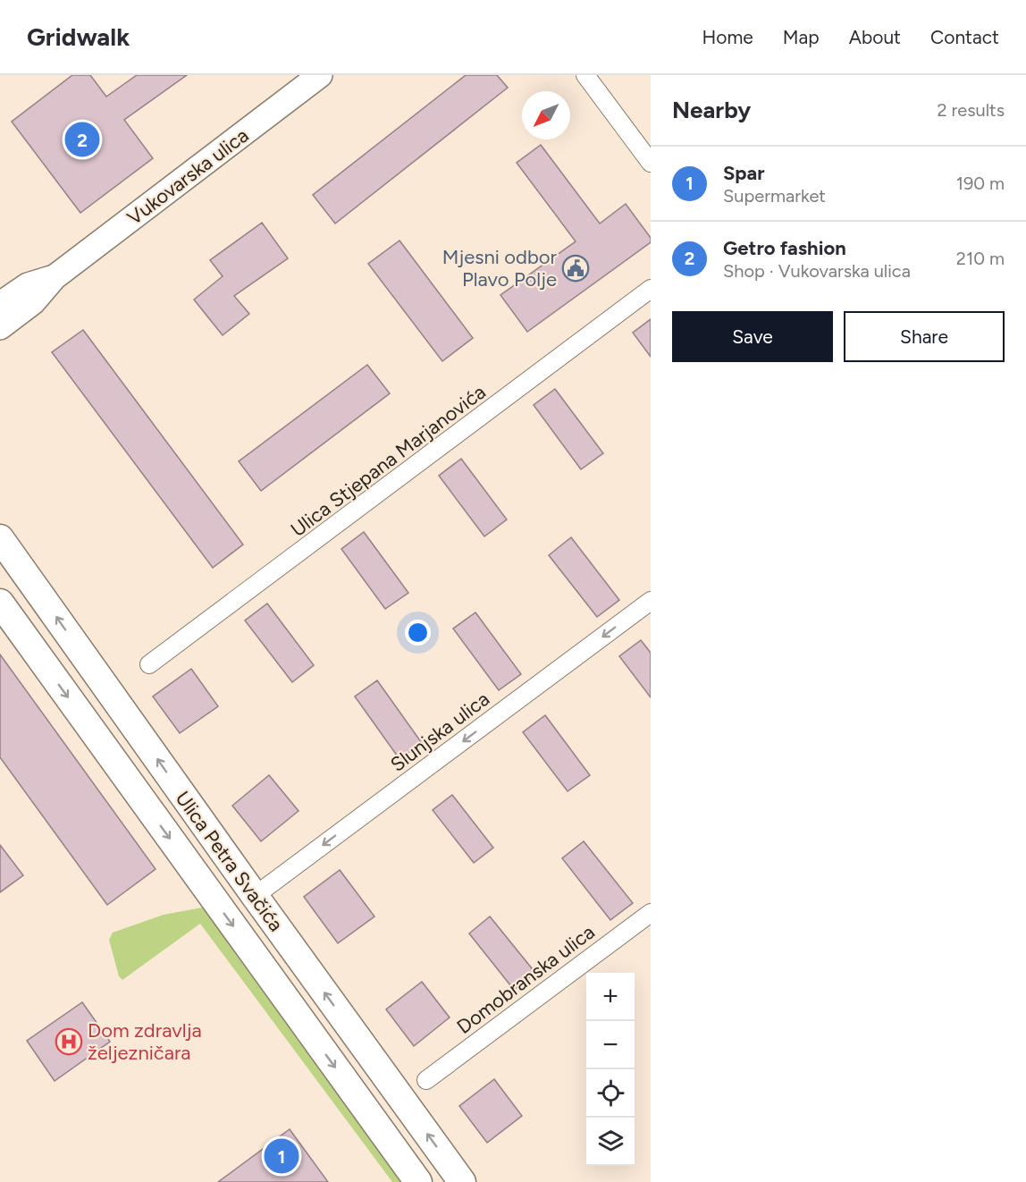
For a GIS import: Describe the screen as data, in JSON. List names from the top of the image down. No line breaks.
{"streets":{"main road":["Vukovarska ulica","Ulica Petra Svačića"],"street":["Ulica Stjepana Marjanovića","Slunjska ulica","Domobranska ulica"]},"crossings":[["Slunjska ulica","Ulica Petra Svačića"]],"one_way":["Slunjska ulica"],"places":{"public building":["Mjesni odbor Plavo Polje"],"hospital":["Dom zdravlja željezničara"]},"north":"bottom left","page":{"header":"Gridwalk","nav":["Home","Map","About","Contact"],"heading":["Nearby","2 results"],"pins":["2","1"],"list":[{"mark":"1","name":"Spar","note":"Supermarket","value":"190 m"},{"mark":"2","name":"Getro fashion","note":"Shop · Vukovarska ulica","value":"210 m"}],"buttons":["Save","Share"],"map_buttons":["+","−"]}}
